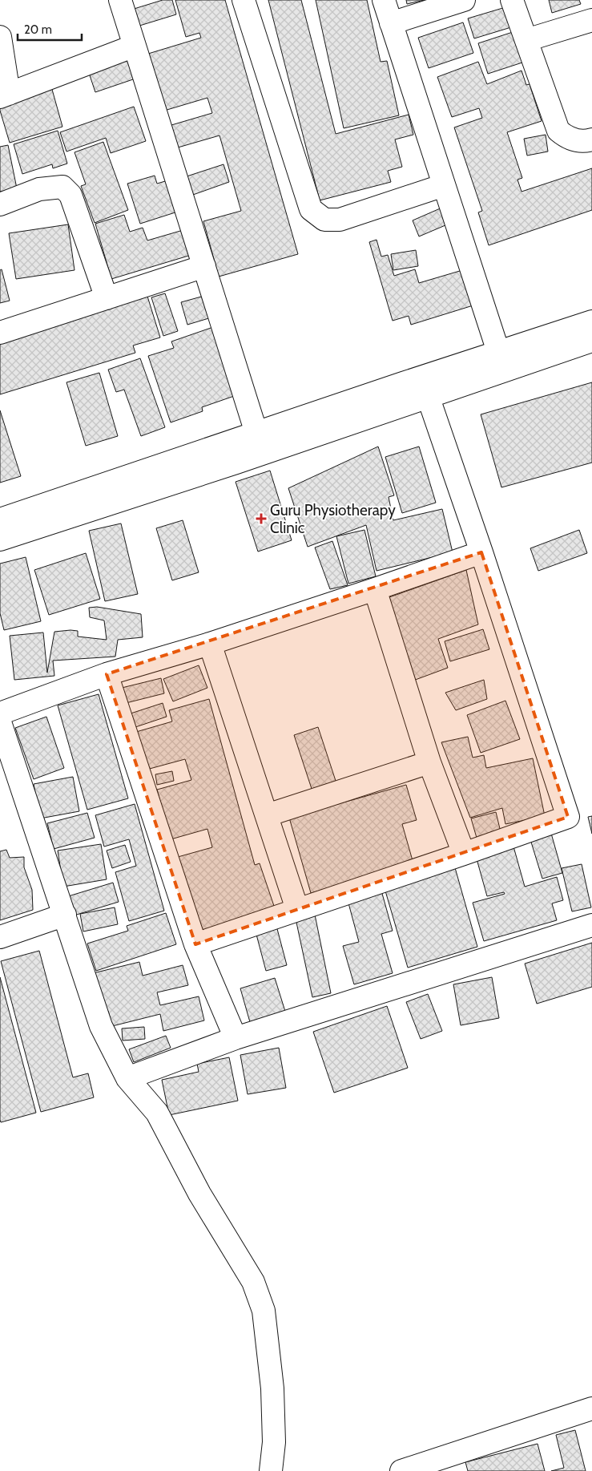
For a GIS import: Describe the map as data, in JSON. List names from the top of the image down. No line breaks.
{"places":{"health":["Guru Physiotherapy Clinic"]},"scale_bar":"20 m"}
